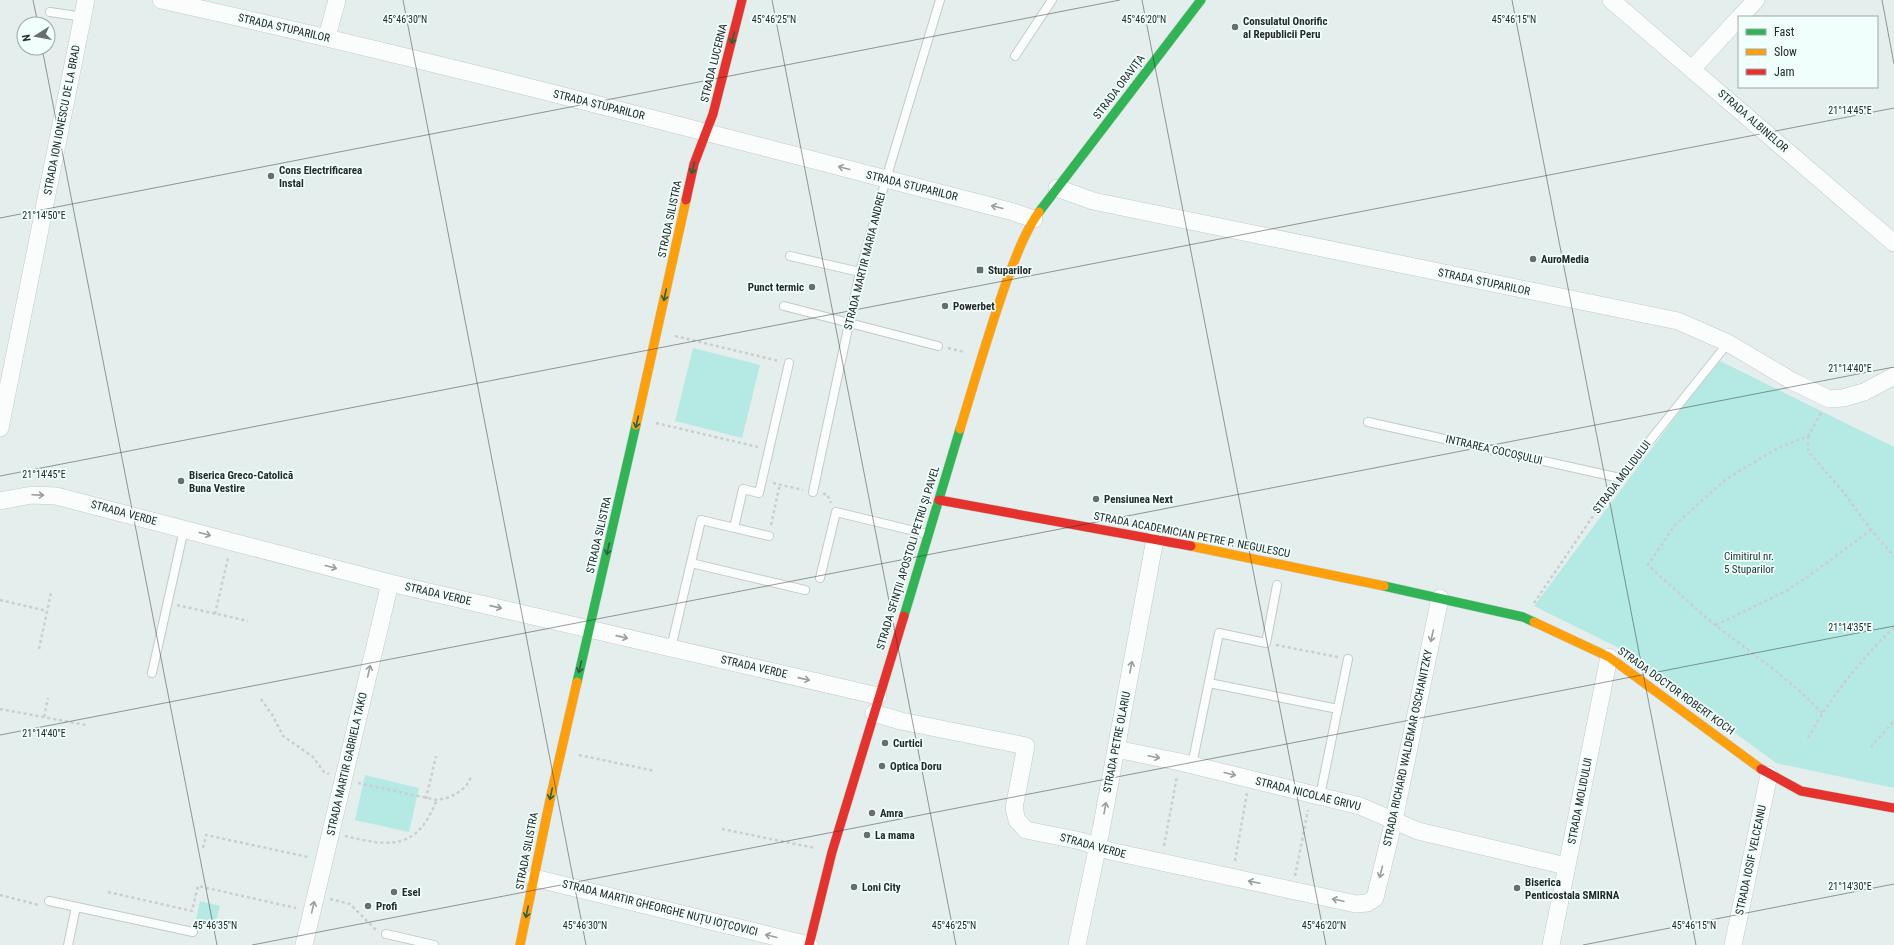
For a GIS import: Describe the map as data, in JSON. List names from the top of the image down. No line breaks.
{"streets":{"street":["STRADA STUPARILOR","STRADA LUCERNA","STRADA ORAVIȚA","STRADA ION IONESCU DE LA BRAD","STRADA ALBINELOR","STRADA SILISTRA","STRADA MOLIDULUI","STRADA VERDE","STRADA ACADEMICIAN PETRE P. NEGULESCU","STRADA SFINȚII APOSTOLI PETRU ȘI PAVEL","STRADA DOCTOR ROBERT KOCH","STRADA PETRE OLARIU","STRADA RICHARD WALDEMAR OSCHANITZKY","STRADA MARTIR GABRIELA TAKO","STRADA NICOLAE GRIVU","STRADA IOSIF VELCEANU","STRADA MARTIR GHEORGHE NUȚU IOȚCOVICI"],"lane":["STRADA MARTIR MARIA ANDREI","INTRAREA COCOȘULUI"]},"crossings":[["STRADA STUPARILOR","STRADA LUCERNA"],["STRADA STUPARILOR","STRADA ORAVIȚA"],["STRADA STUPARILOR","STRADA SILISTRA"],["STRADA STUPARILOR","STRADA MARTIR MARIA ANDREI"],["STRADA STUPARILOR","STRADA MOLIDULUI"],["STRADA STUPARILOR","STRADA SFINȚII APOSTOLI PETRU ȘI PAVEL"],["STRADA LUCERNA","STRADA SILISTRA"],["STRADA ORAVIȚA","STRADA SFINȚII APOSTOLI PETRU ȘI PAVEL"],["STRADA SILISTRA","STRADA VERDE"],["STRADA SILISTRA","STRADA MARTIR GHEORGHE NUȚU IOȚCOVICI"],["INTRAREA COCOȘULUI","STRADA MOLIDULUI"],["STRADA MOLIDULUI","STRADA DOCTOR ROBERT KOCH"],["STRADA MOLIDULUI","STRADA NICOLAE GRIVU"],["STRADA VERDE","STRADA SFINȚII APOSTOLI PETRU ȘI PAVEL"],["STRADA VERDE","STRADA PETRE OLARIU"],["STRADA VERDE","STRADA RICHARD WALDEMAR OSCHANITZKY"],["STRADA VERDE","STRADA MARTIR GABRIELA TAKO"],["STRADA ACADEMICIAN PETRE P. NEGULESCU","STRADA SFINȚII APOSTOLI PETRU ȘI PAVEL"],["STRADA ACADEMICIAN PETRE P. NEGULESCU","STRADA DOCTOR ROBERT KOCH"],["STRADA ACADEMICIAN PETRE P. NEGULESCU","STRADA PETRE OLARIU"],["STRADA ACADEMICIAN PETRE P. NEGULESCU","STRADA RICHARD WALDEMAR OSCHANITZKY"],["STRADA SFINȚII APOSTOLI PETRU ȘI PAVEL","STRADA MARTIR GHEORGHE NUȚU IOȚCOVICI"],["STRADA DOCTOR ROBERT KOCH","STRADA RICHARD WALDEMAR OSCHANITZKY"],["STRADA DOCTOR ROBERT KOCH","STRADA IOSIF VELCEANU"],["STRADA PETRE OLARIU","STRADA NICOLAE GRIVU"],["STRADA RICHARD WALDEMAR OSCHANITZKY","STRADA NICOLAE GRIVU"]],"one_way":["STRADA LUCERNA","STRADA SILISTRA","STRADA PETRE OLARIU","STRADA RICHARD WALDEMAR OSCHANITZKY","STRADA MARTIR GABRIELA TAKO","STRADA MARTIR GHEORGHE NUȚU IOȚCOVICI"],"parks":["Cimitirul nr. 5 Stuparilor"],"places":{"other":["Consulatul Onorific al Republicii Peru","Cons Electrificarea Instal","AuroMedia","Punct termic","Powerbet","Biserica Greco-Catolică Buna Vestire","Pensiunea Next","Curtici","Optica Doru","Amra","La mama","Loni City","Biserica Penticostala SMIRNA","Esel","Profi"],"transit":["Stuparilor"]},"legend":["Fast","Slow","Jam"],"north":"left","coordinates":["45°46'30\"N","45°46'25\"N","45°46'20\"N","45°46'15\"N","21°14'45\"E","21°14'50\"E","21°14'40\"E","21°14'35\"E","21°14'30\"E","45°46'35\"N"]}
